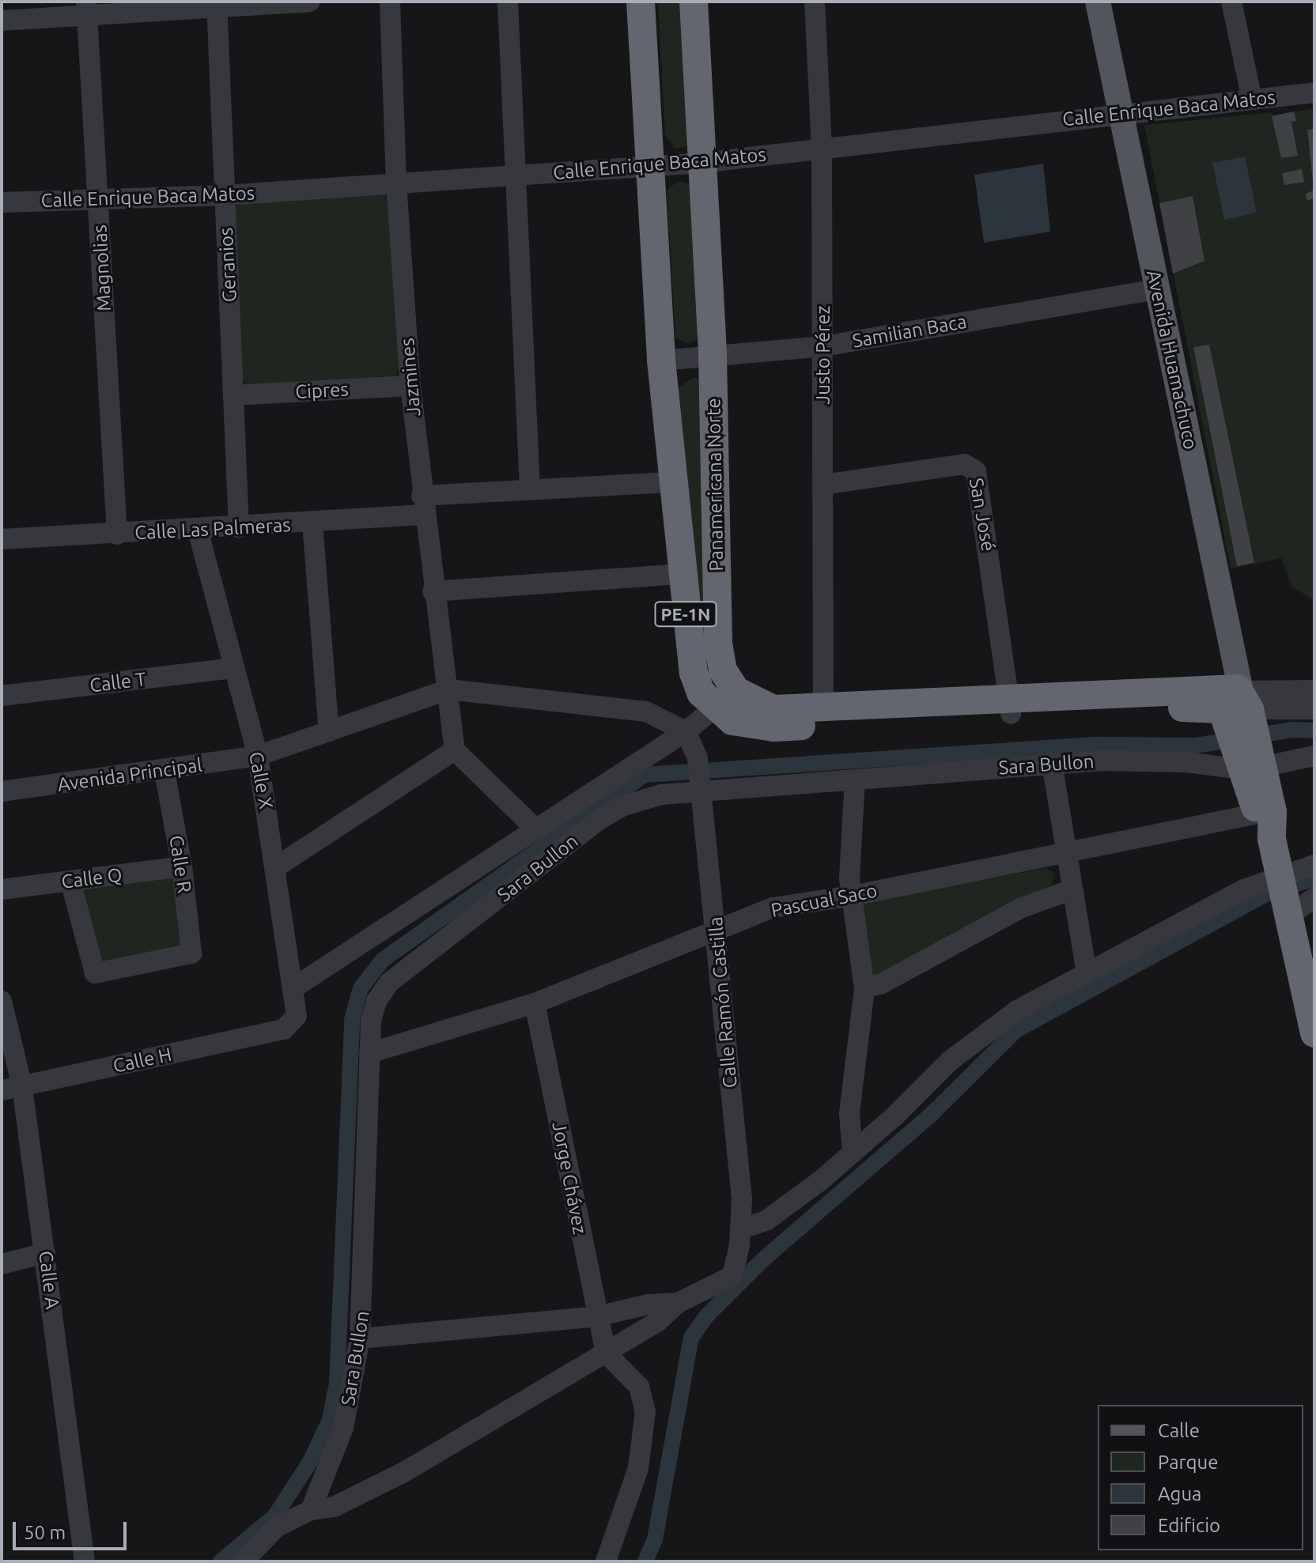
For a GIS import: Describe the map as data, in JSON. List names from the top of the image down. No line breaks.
{"streets":{"highway":["Panamericana Norte","PE-1N"],"main road":["Avenida Huamachuco"],"street":["Calle Enrique Baca Matos","Geranios","Magnolias","Samilian Baca","Justo Pérez","Jazmines","Cipres","San José","Calle Las Palmeras","Calle T","Sara Bullon","Avenida Principal","Calle X","Calle R","Calle Q","Pascual Saco","Calle Ramón Castilla","Calle H","Jorge Chávez","Calle A"]},"crossings":[["Calle Enrique Baca Matos","Geranios"],["Calle Enrique Baca Matos","Magnolias"],["Calle Enrique Baca Matos","Justo Pérez"],["Calle Enrique Baca Matos","Avenida Huamachuco"],["Calle Enrique Baca Matos","Jazmines"],["Calle Enrique Baca Matos","Panamericana Norte"],["Geranios","Cipres"],["Geranios","Calle Las Palmeras"],["Magnolias","Calle Las Palmeras"],["Samilian Baca","Justo Pérez"],["Samilian Baca","Avenida Huamachuco"],["Samilian Baca","Panamericana Norte"],["Justo Pérez","Panamericana Norte"],["Justo Pérez","San José"],["Avenida Huamachuco","Panamericana Norte"],["Jazmines","Cipres"],["Jazmines","Calle Las Palmeras"],["Jazmines","Avenida Principal"],["Panamericana Norte","San José"],["Panamericana Norte","Calle Las Palmeras"],["Calle Las Palmeras","Calle X"],["Calle T","Calle X"],["Sara Bullon","Pascual Saco"],["Sara Bullon","Calle Ramón Castilla"],["Avenida Principal","Calle X"],["Avenida Principal","Calle R"],["Calle X","Calle H"],["Calle R","Calle Q"],["Pascual Saco","Calle Ramón Castilla"],["Pascual Saco","Jorge Chávez"],["Calle H","Calle A"]],"legend":["Calle","Parque","Agua","Edificio"],"scale_bar":"50 m"}
